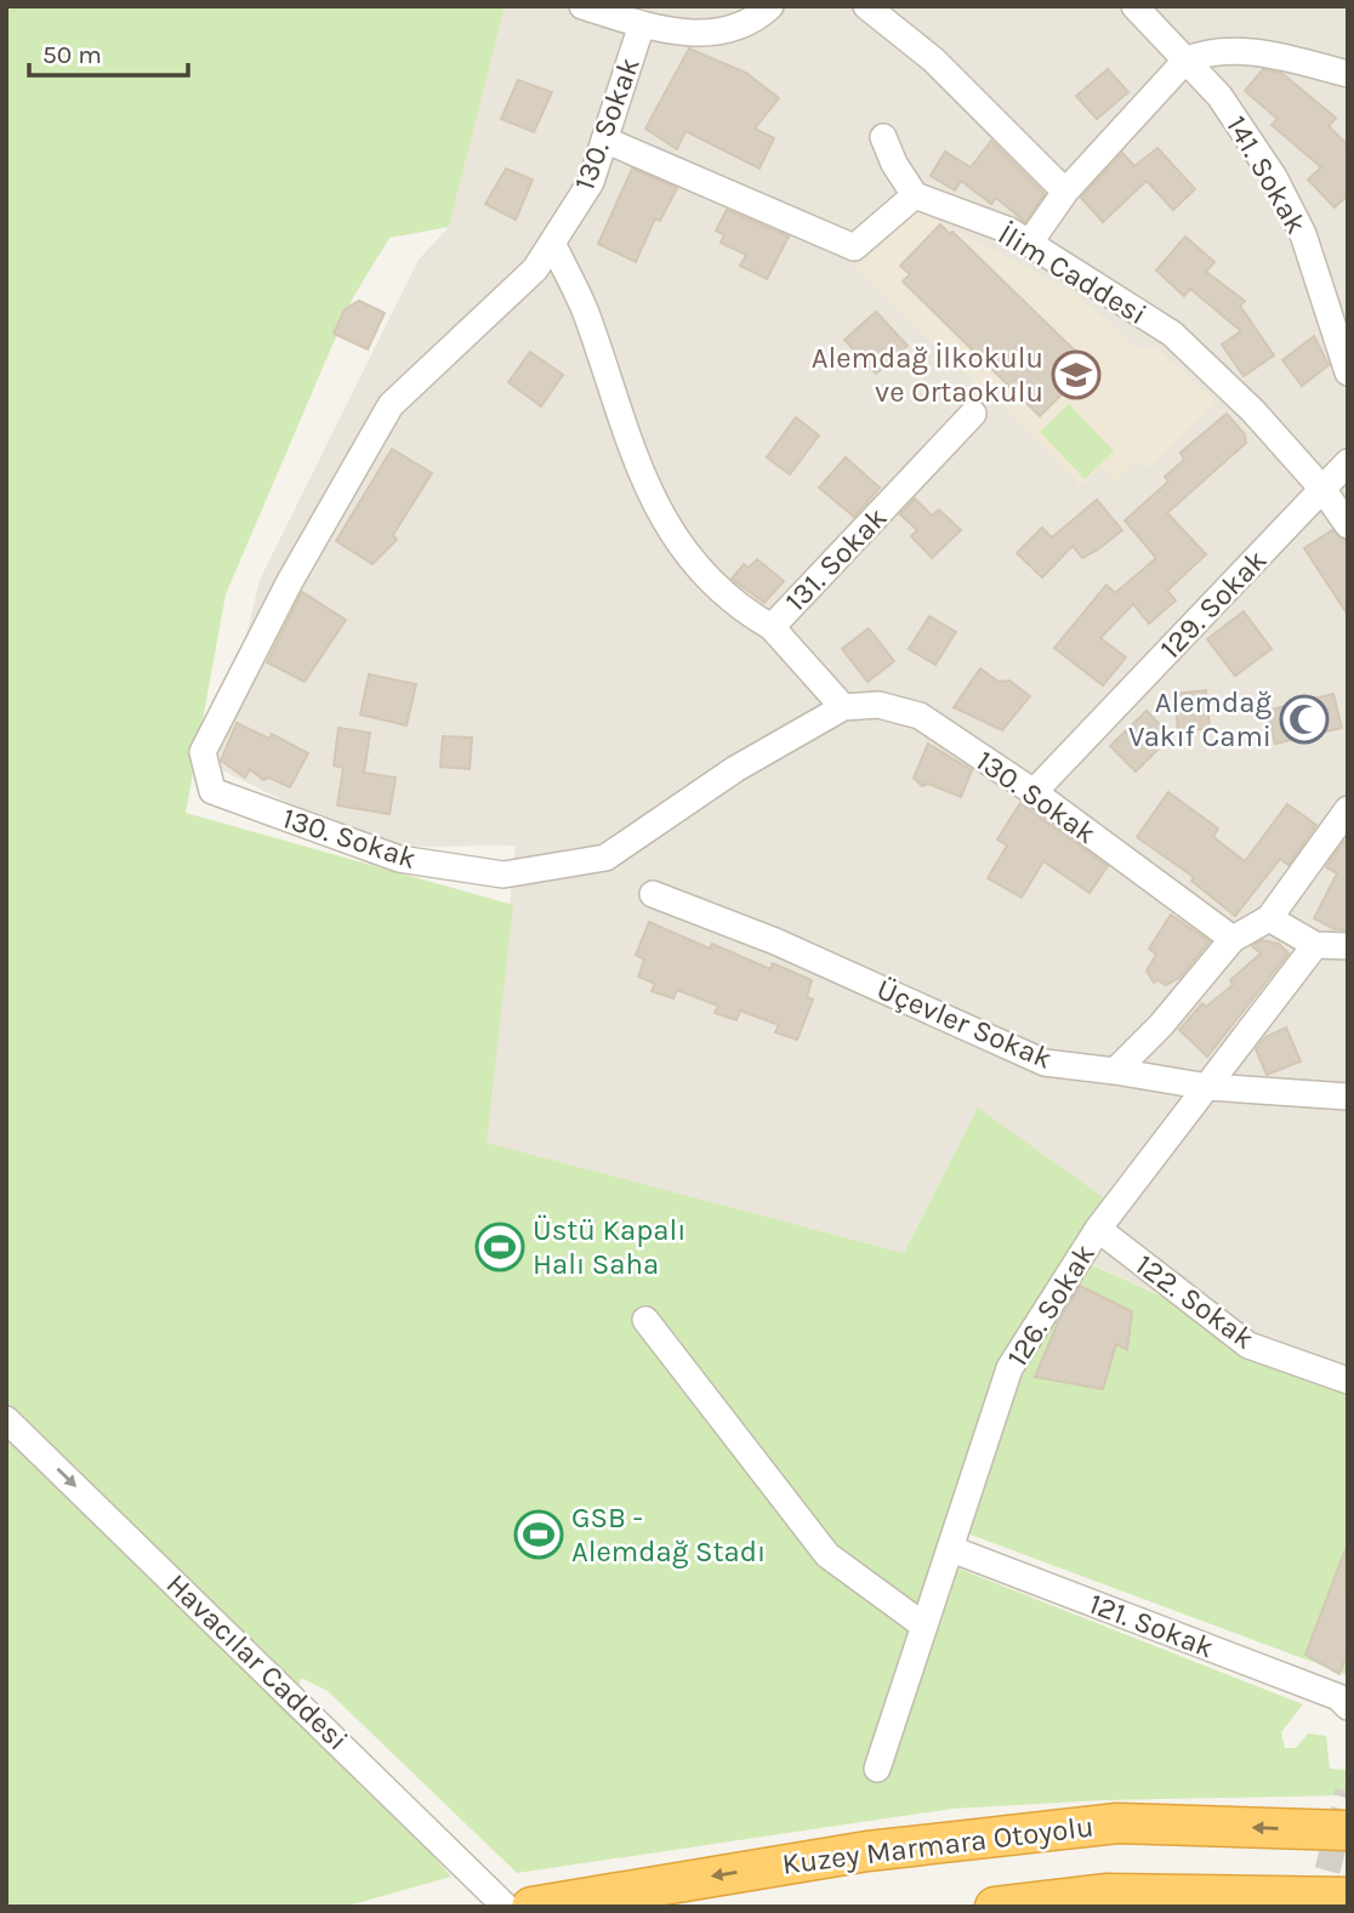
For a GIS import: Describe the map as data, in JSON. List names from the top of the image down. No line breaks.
{"streets":{"highway":["Kuzey Marmara Otoyolu"],"street":["130. Sokak","141. Sokak","İlim Caddesi","131. Sokak","129. Sokak","Üçevler Sokak","122. Sokak","126. Sokak","121. Sokak","Havacılar Caddesi"]},"crossings":[["130. Sokak","131. Sokak"],["130. Sokak","129. Sokak"],["İlim Caddesi","129. Sokak"],["Üçevler Sokak","126. Sokak"],["122. Sokak","126. Sokak"],["126. Sokak","121. Sokak"]],"one_way":["Havacılar Caddesi"],"places":{"school or university":["Alemdağ İlkokulu ve Ortaokulu"],"mosque":["Alemdağ Vakıf Cami"],"sports":["Üstü Kapalı Halı Saha","GSB - Alemdağ Stadı"]},"scale_bar":"50 m"}
